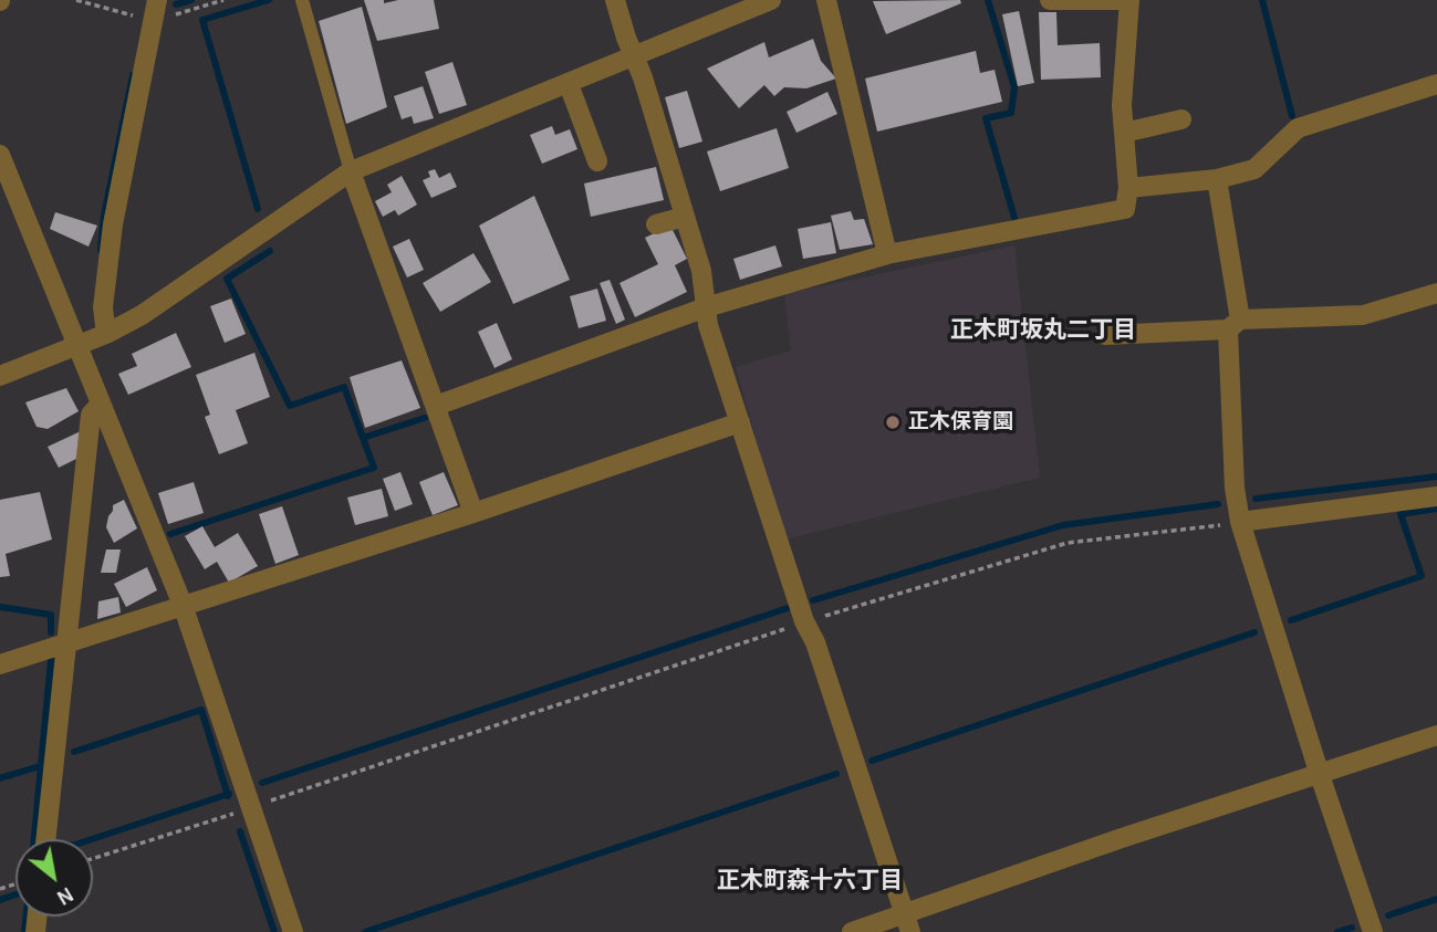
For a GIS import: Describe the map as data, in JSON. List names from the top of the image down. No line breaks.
{"districts":["正木町坂丸二丁目","正木町森十六丁目"],"places":["正木保育園"],"north":"bottom right"}
